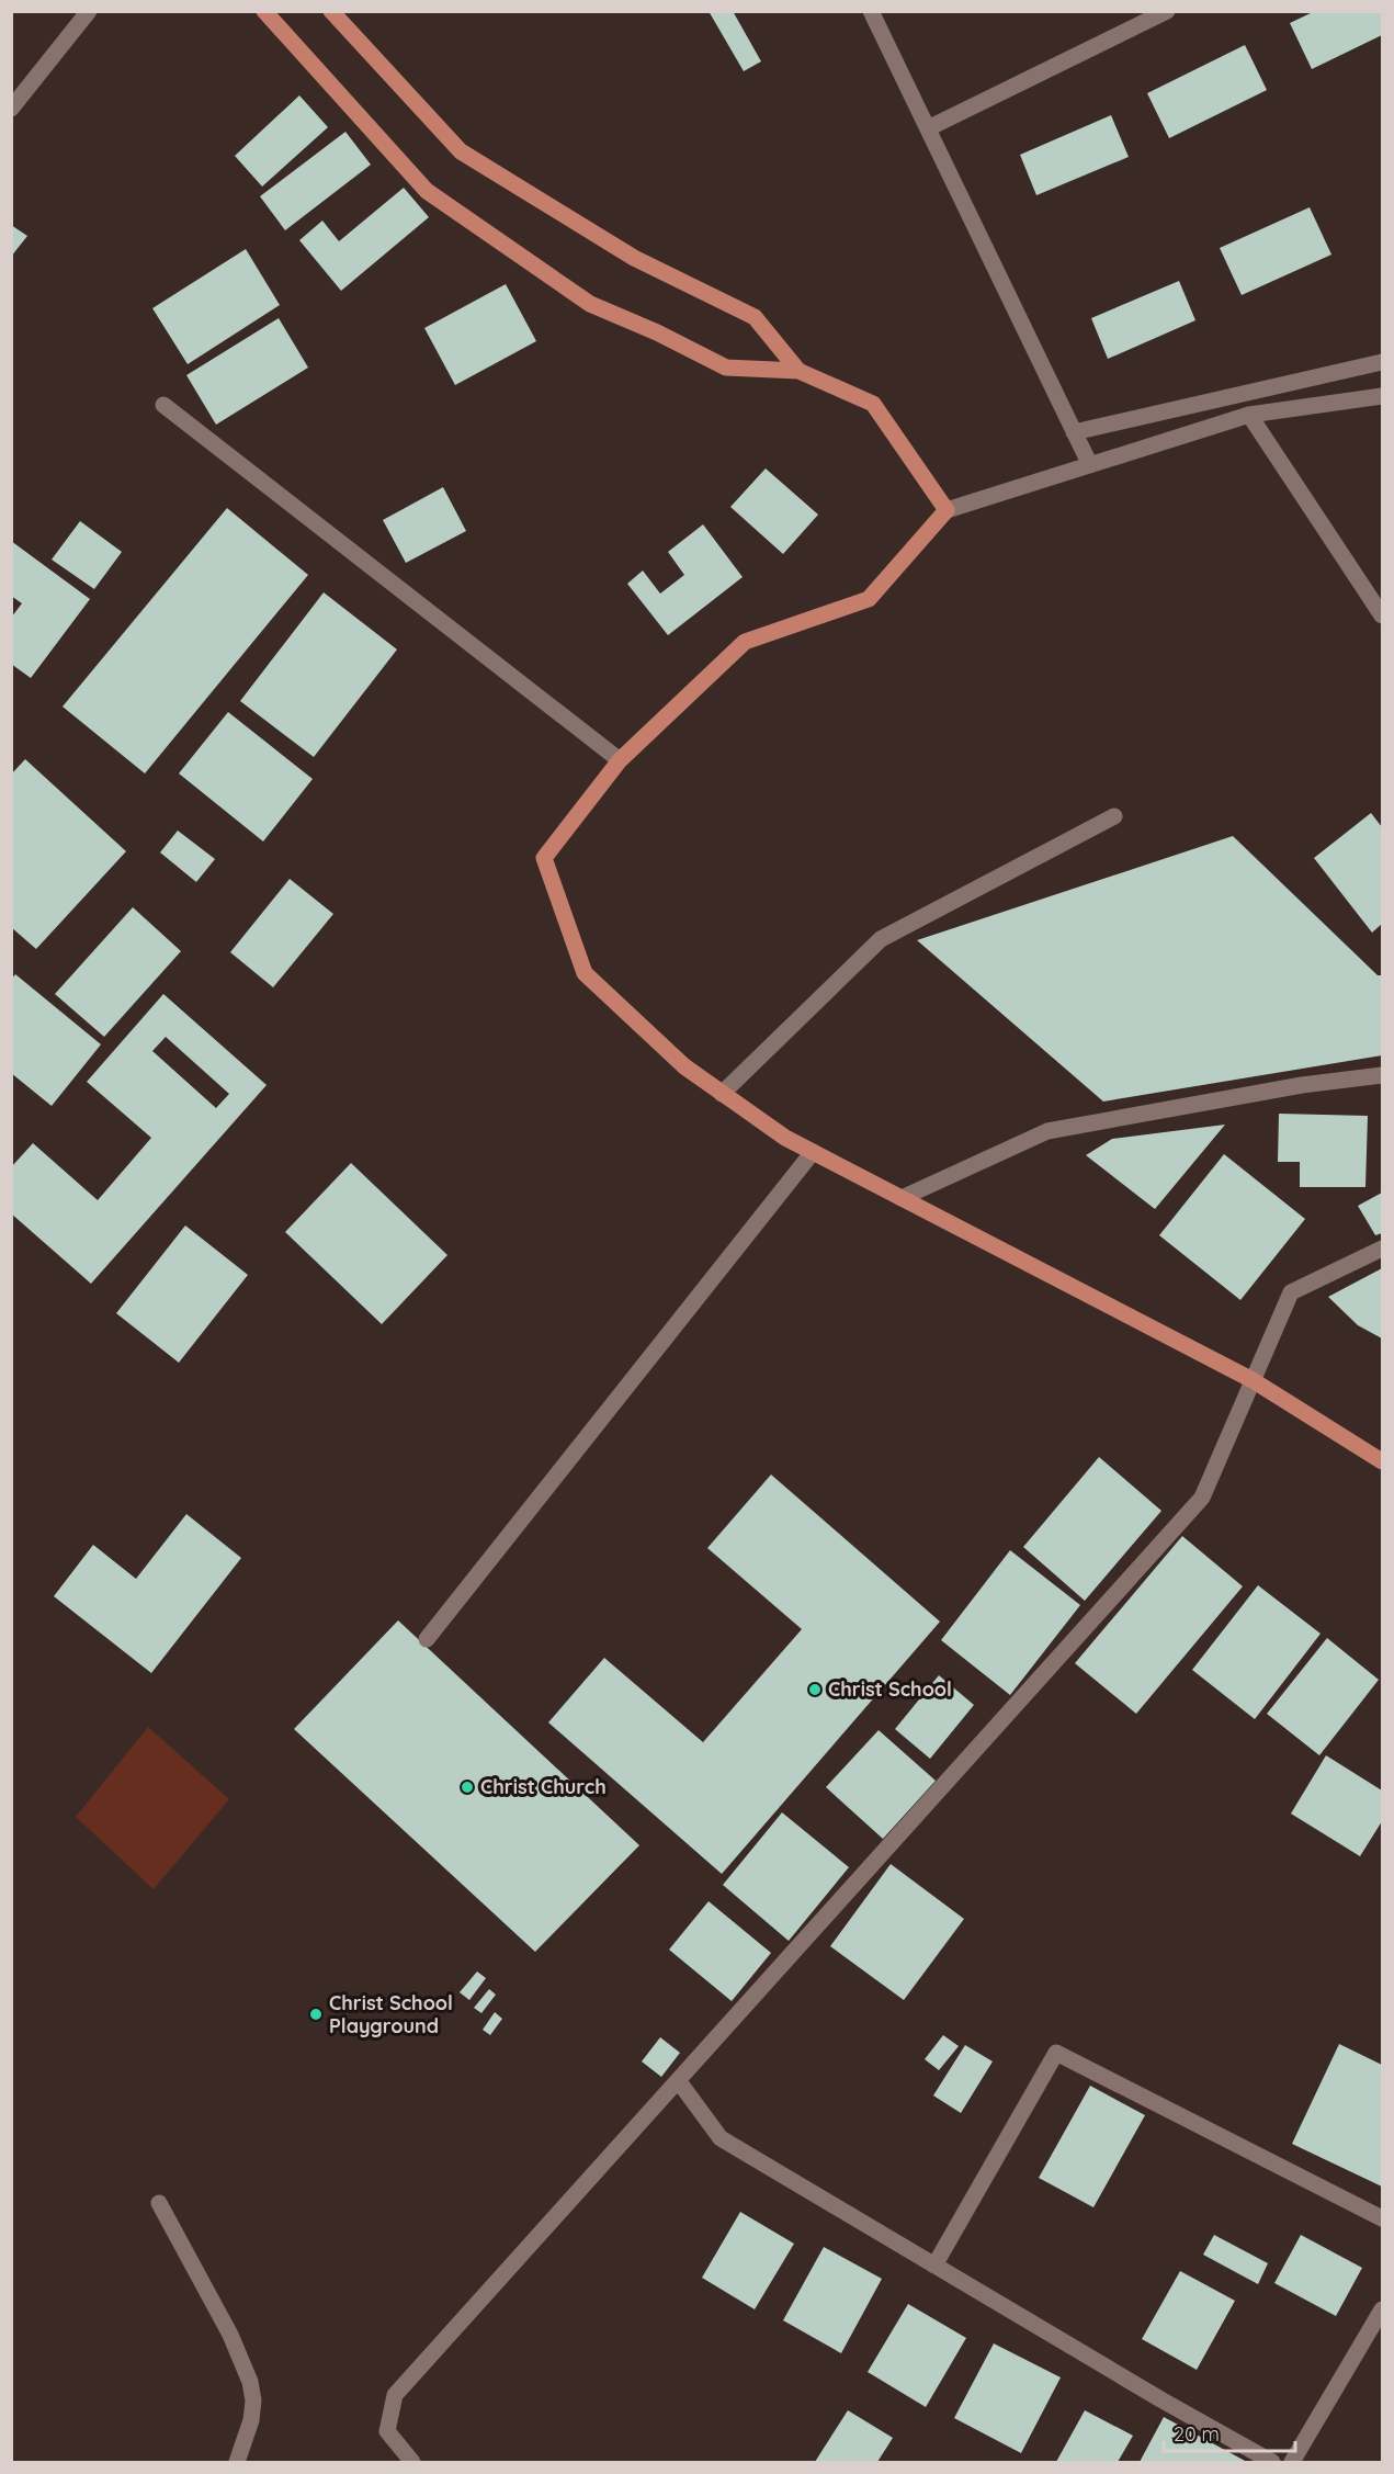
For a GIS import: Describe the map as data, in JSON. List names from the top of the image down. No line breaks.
{"places":["Christ School","Christ Church","Christ School Playground"],"scale_bar":"20 m"}
